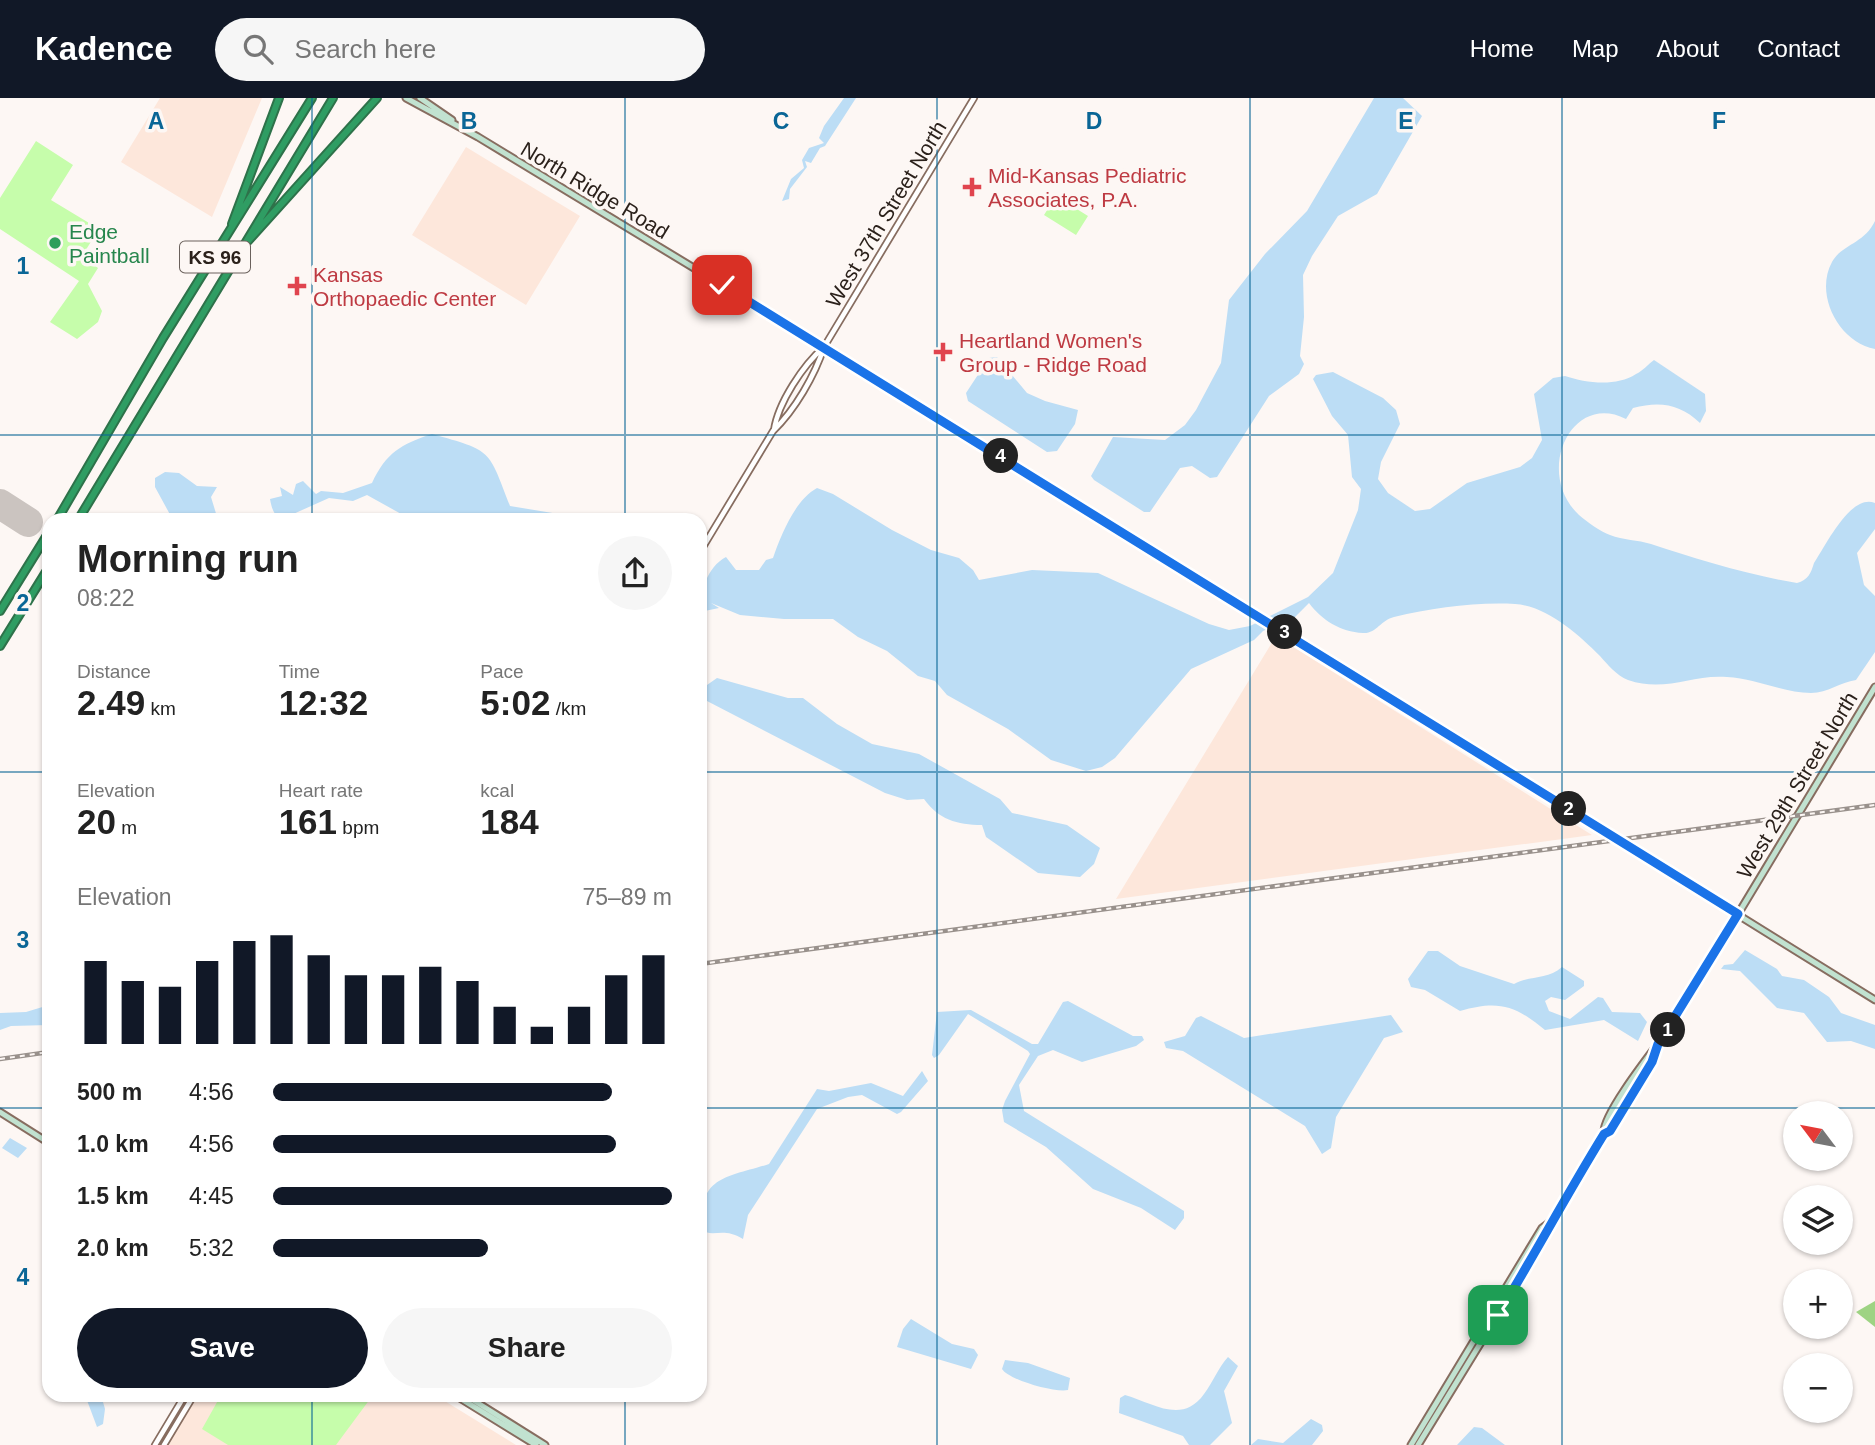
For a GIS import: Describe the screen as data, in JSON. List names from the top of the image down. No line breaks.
{"streets":{"highway":["KS 96"],"main road":["North Ridge Road","West 29th Street North"],"street":["West 37th Street North"]},"crossings":[["North Ridge Road","West 37th Street North"],["North Ridge Road","West 29th Street North"]],"places":{"health":["Mid-Kansas Pediatric Associates, P.A.","Kansas Orthopaedic Center","Heartland Women's Group - Ridge Road"],"other":["Edge Paintball"]},"north":"top left","page":{"header":"Kadence","search":"Search here","nav":["Home","Map","About","Contact"],"pins":["4","3","2","1"],"heading":["Morning run","08:22"],"stats":[["Distance","2.49 km"],["Time","12:32"],["Pace","5:02 /km"],["Elevation","20 m"],["Heart rate","161 bpm"],["kcal","184"]],"chart":["Elevation","75–89 m"],"list":[{"name":"500 m","note":"4:56"},{"name":"1.0 km","note":"4:56"},{"name":"1.5 km","note":"4:45"},{"name":"2.0 km","note":"5:32"}],"map_buttons":["+","−"],"buttons":["Save","Share"]},"grid":{"columns":["A","B","C","D","E","F"],"rows":["1","2","3","4"]}}
